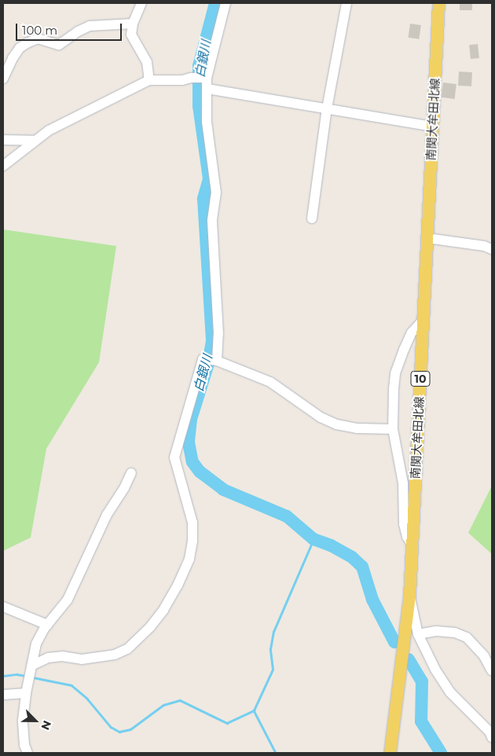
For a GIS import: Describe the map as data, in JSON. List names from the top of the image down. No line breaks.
{"streets":{"main road":["南関大牟田北線","10"]},"water":["白銀川"],"scale_bar":"100 m","north":"bottom right"}
